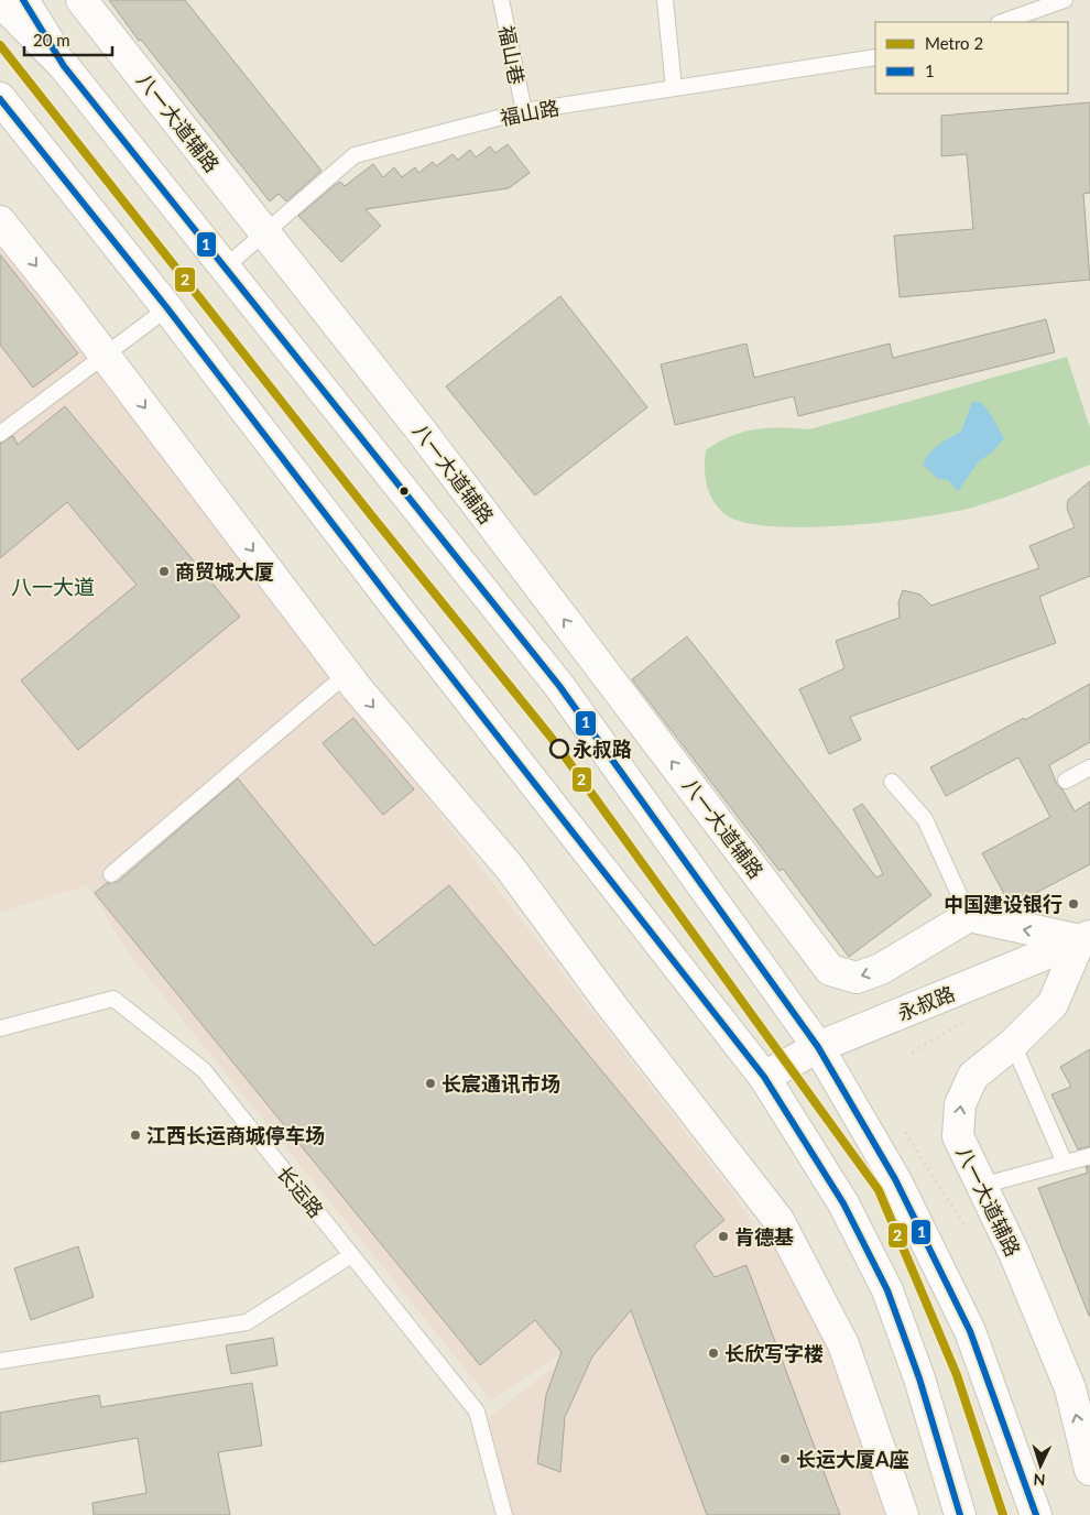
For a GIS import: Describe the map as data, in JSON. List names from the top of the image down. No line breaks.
{"streets":{"main road":["八一大道辅路","永叔路"],"lane":["福山巷","福山路","长运路"]},"crossings":[["福山巷","福山路"],["福山路","八一大道辅路"],["八一大道辅路","永叔路"]],"districts":["八一大道"],"places":["商贸城大厦","永叔路","中国建设银行","长宸通讯市场","江西长运商城停车场","肯德基","长欣写字楼","长运大厦A座"],"lines":["transit line 1","metro line 2"],"legend":["Metro 2","1"],"scale_bar":"20 m","north":"bottom"}
